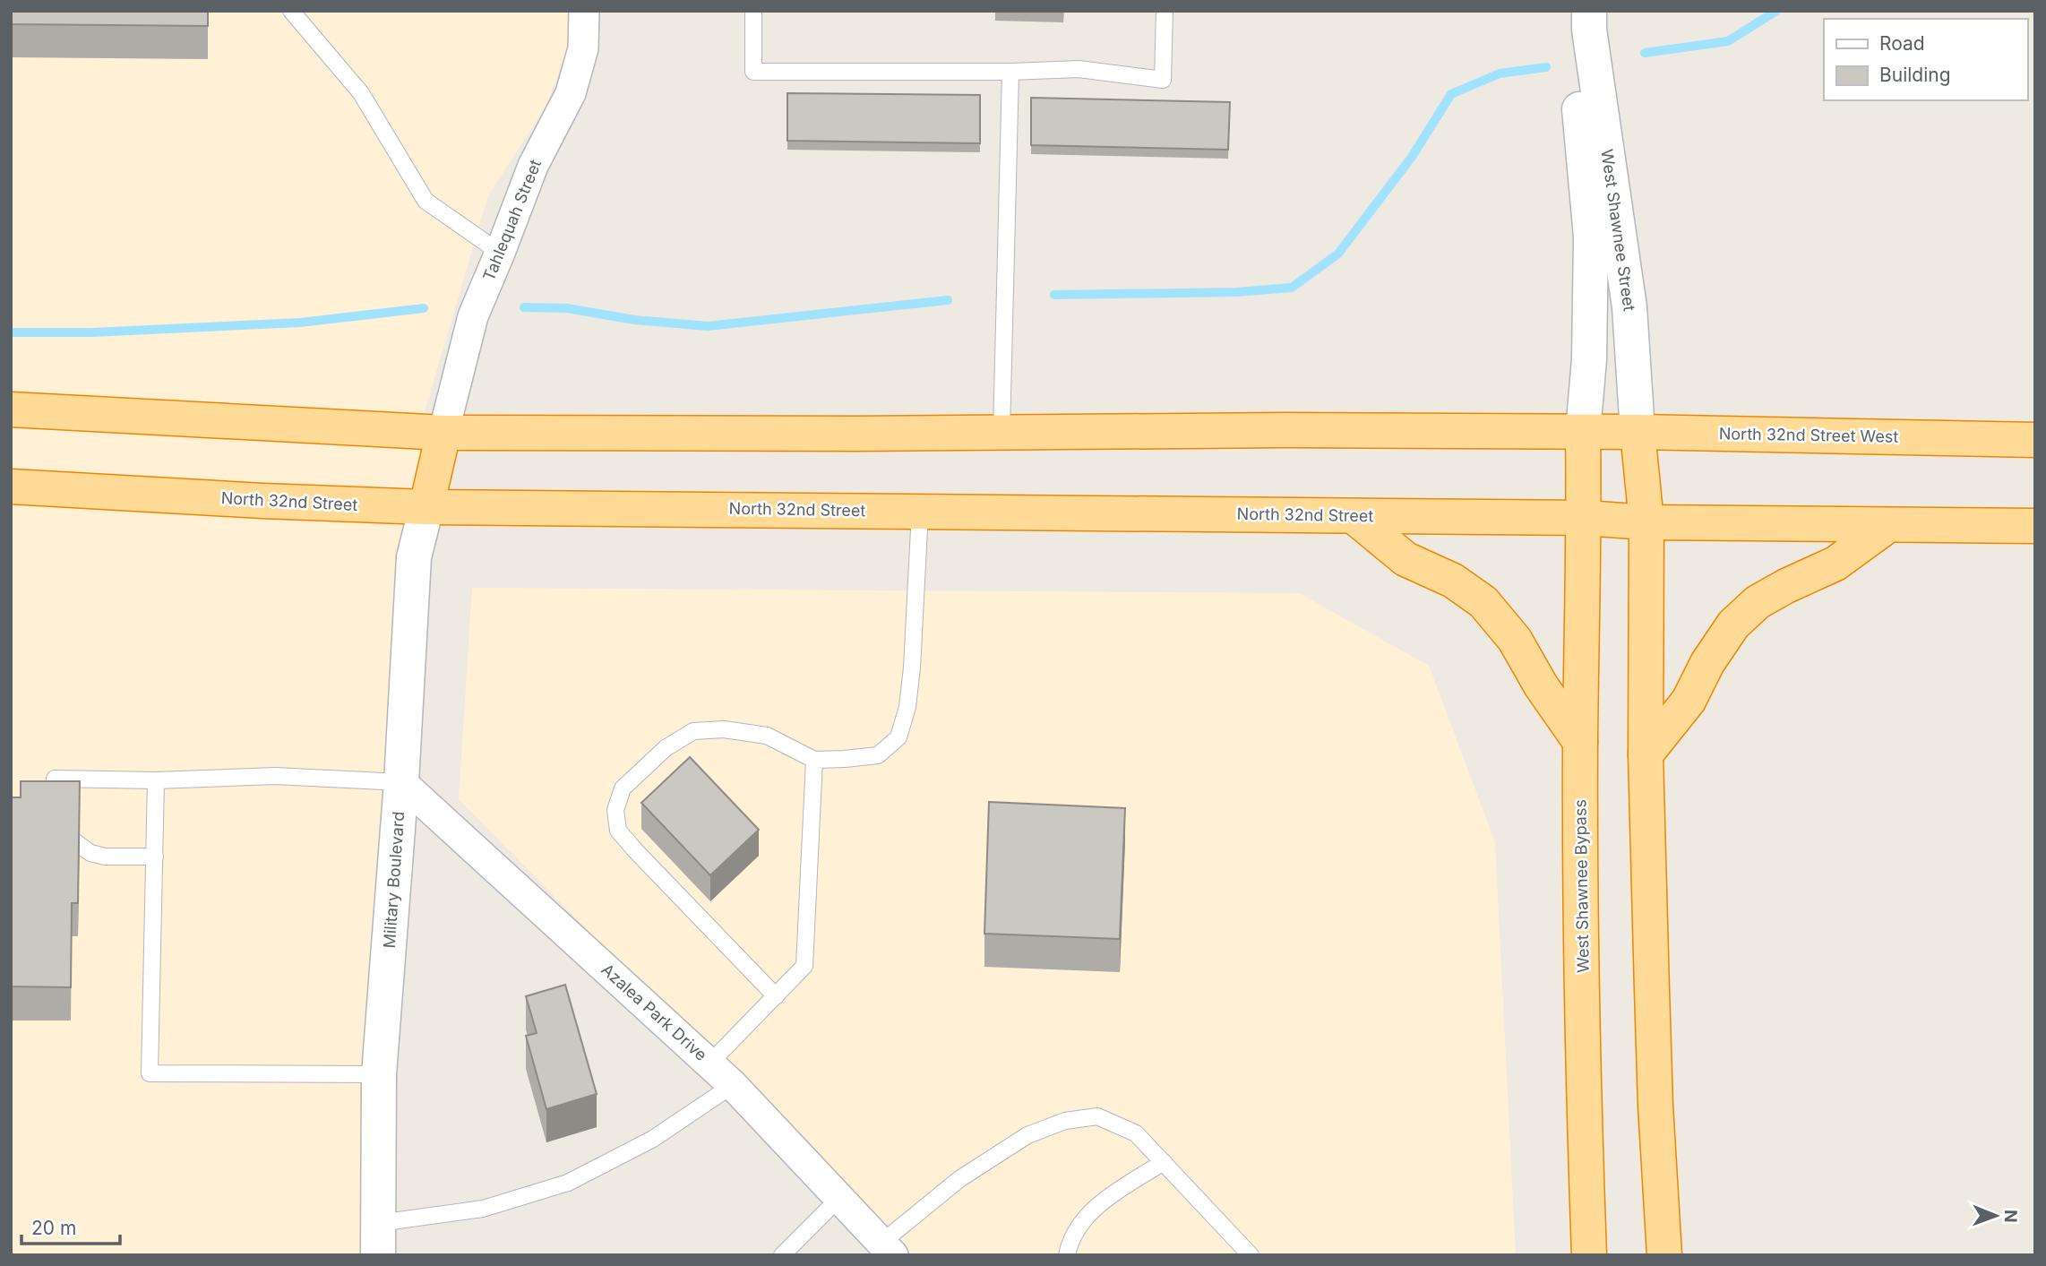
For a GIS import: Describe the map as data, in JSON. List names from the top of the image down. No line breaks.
{"streets":{"highway":["North 32nd Street West","North 32nd Street","West Shawnee Bypass"],"street":["Tahlequah Street","West Shawnee Street","Military Boulevard","Azalea Park Drive"]},"crossings":[["West Shawnee Street","North 32nd Street West"],["West Shawnee Street","West Shawnee Bypass"],["North 32nd Street West","West Shawnee Bypass"],["North 32nd Street","Military Boulevard"],["North 32nd Street","West Shawnee Bypass"],["Military Boulevard","Azalea Park Drive"]],"legend":["Road","Building"],"scale_bar":"20 m","north":"right"}
